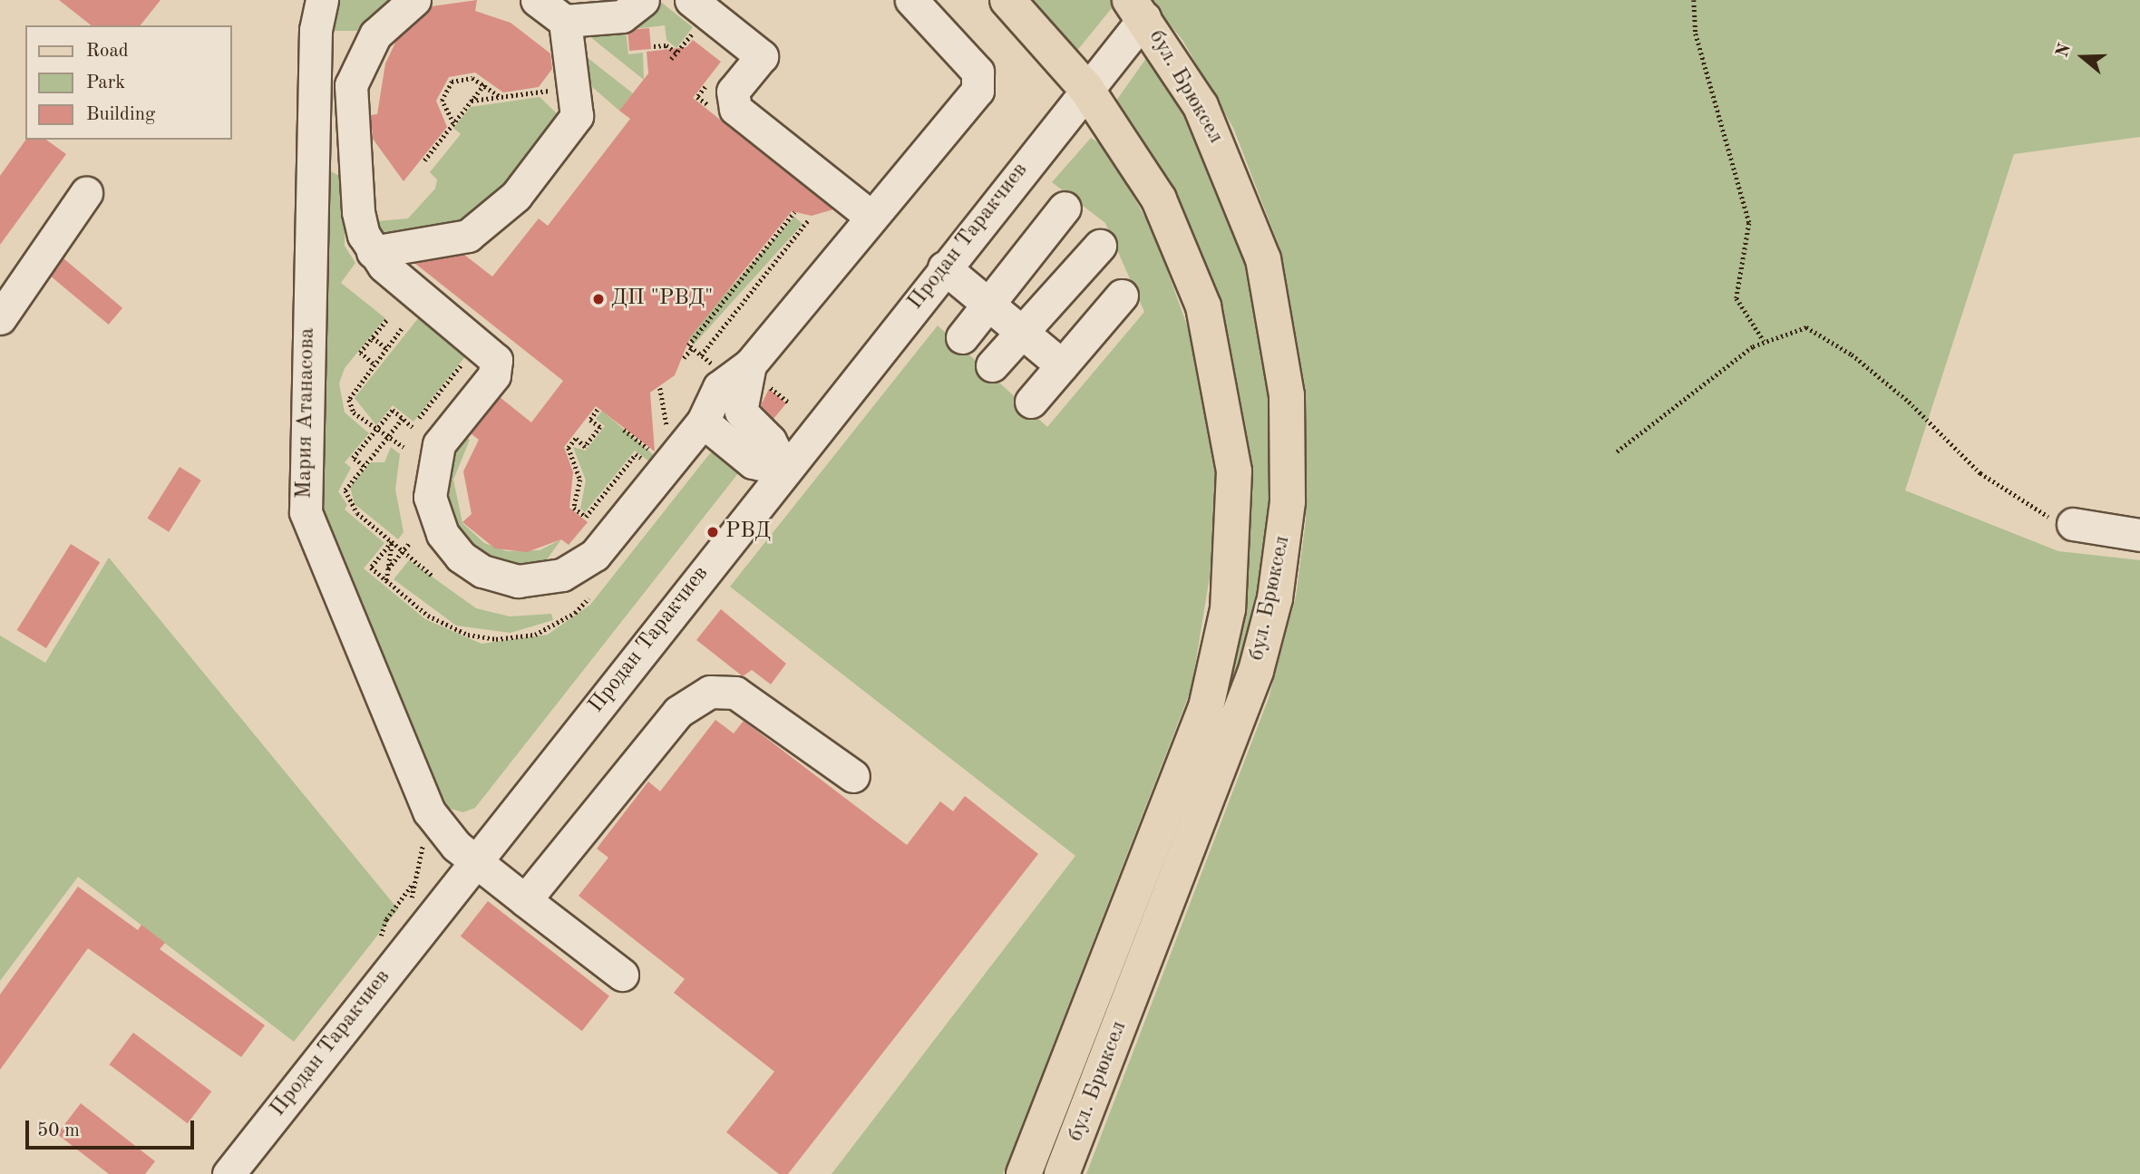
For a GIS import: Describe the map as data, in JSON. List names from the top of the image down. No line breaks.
{"streets":{"main road":["бул. Брюксел"],"street":["Продан Таракчиев","Мария Атанасова"]},"crossings":[["бул. Брюксел","Продан Таракчиев"],["Продан Таракчиев","Мария Атанасова"]],"places":["ДП \"РВД\"","РВД"],"legend":["Road","Park","Building"],"scale_bar":"50 m","north":"left"}
